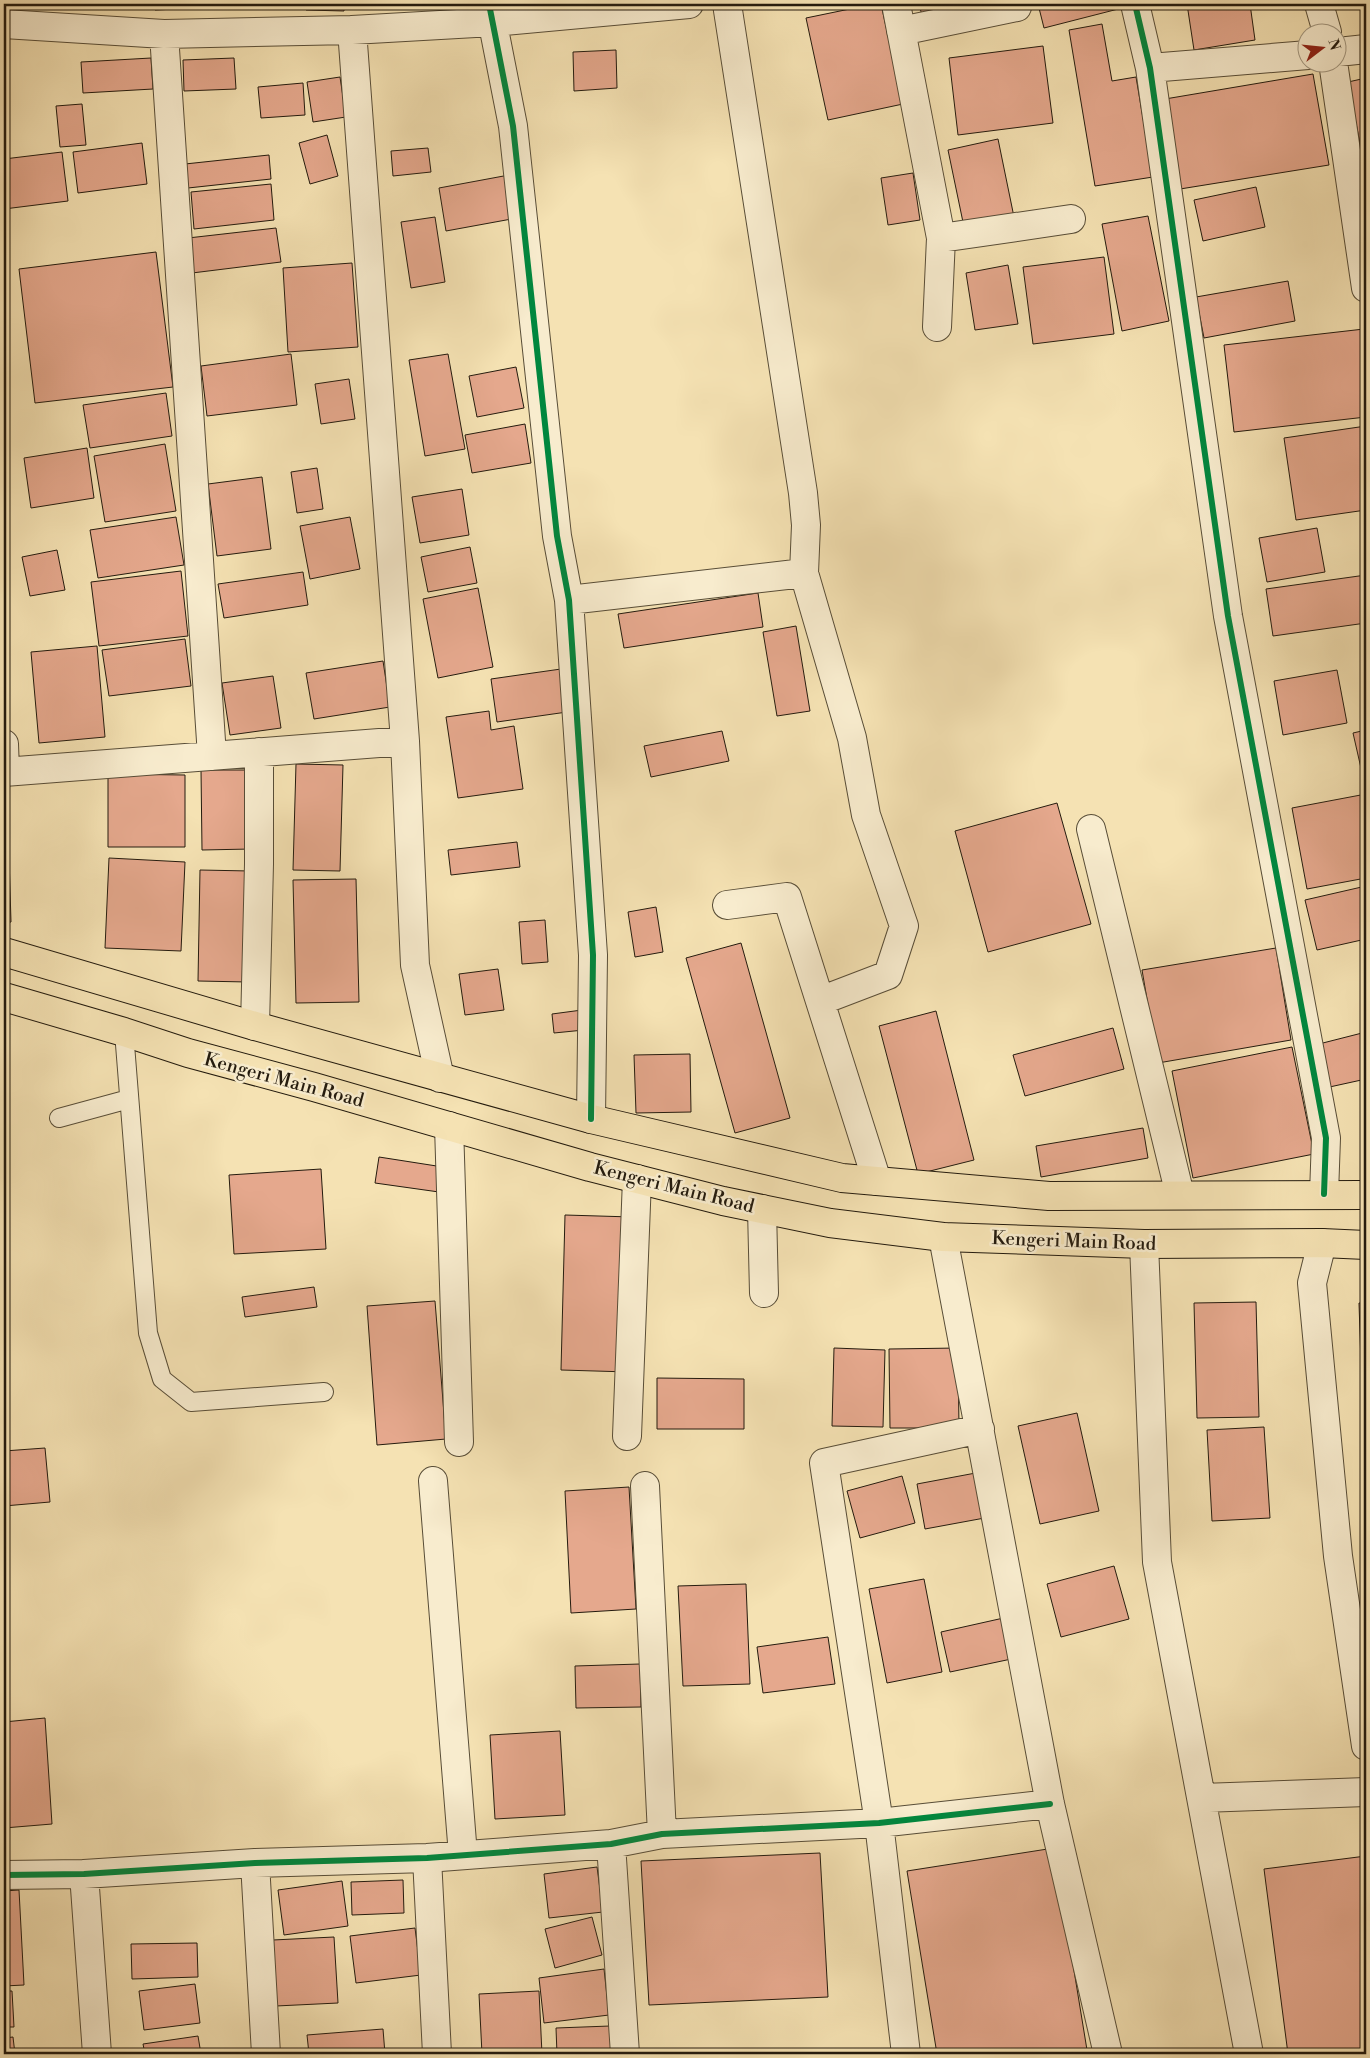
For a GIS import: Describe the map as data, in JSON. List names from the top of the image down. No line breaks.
{"streets":{"main road":["Kengeri Main Road"]},"north":"right"}
